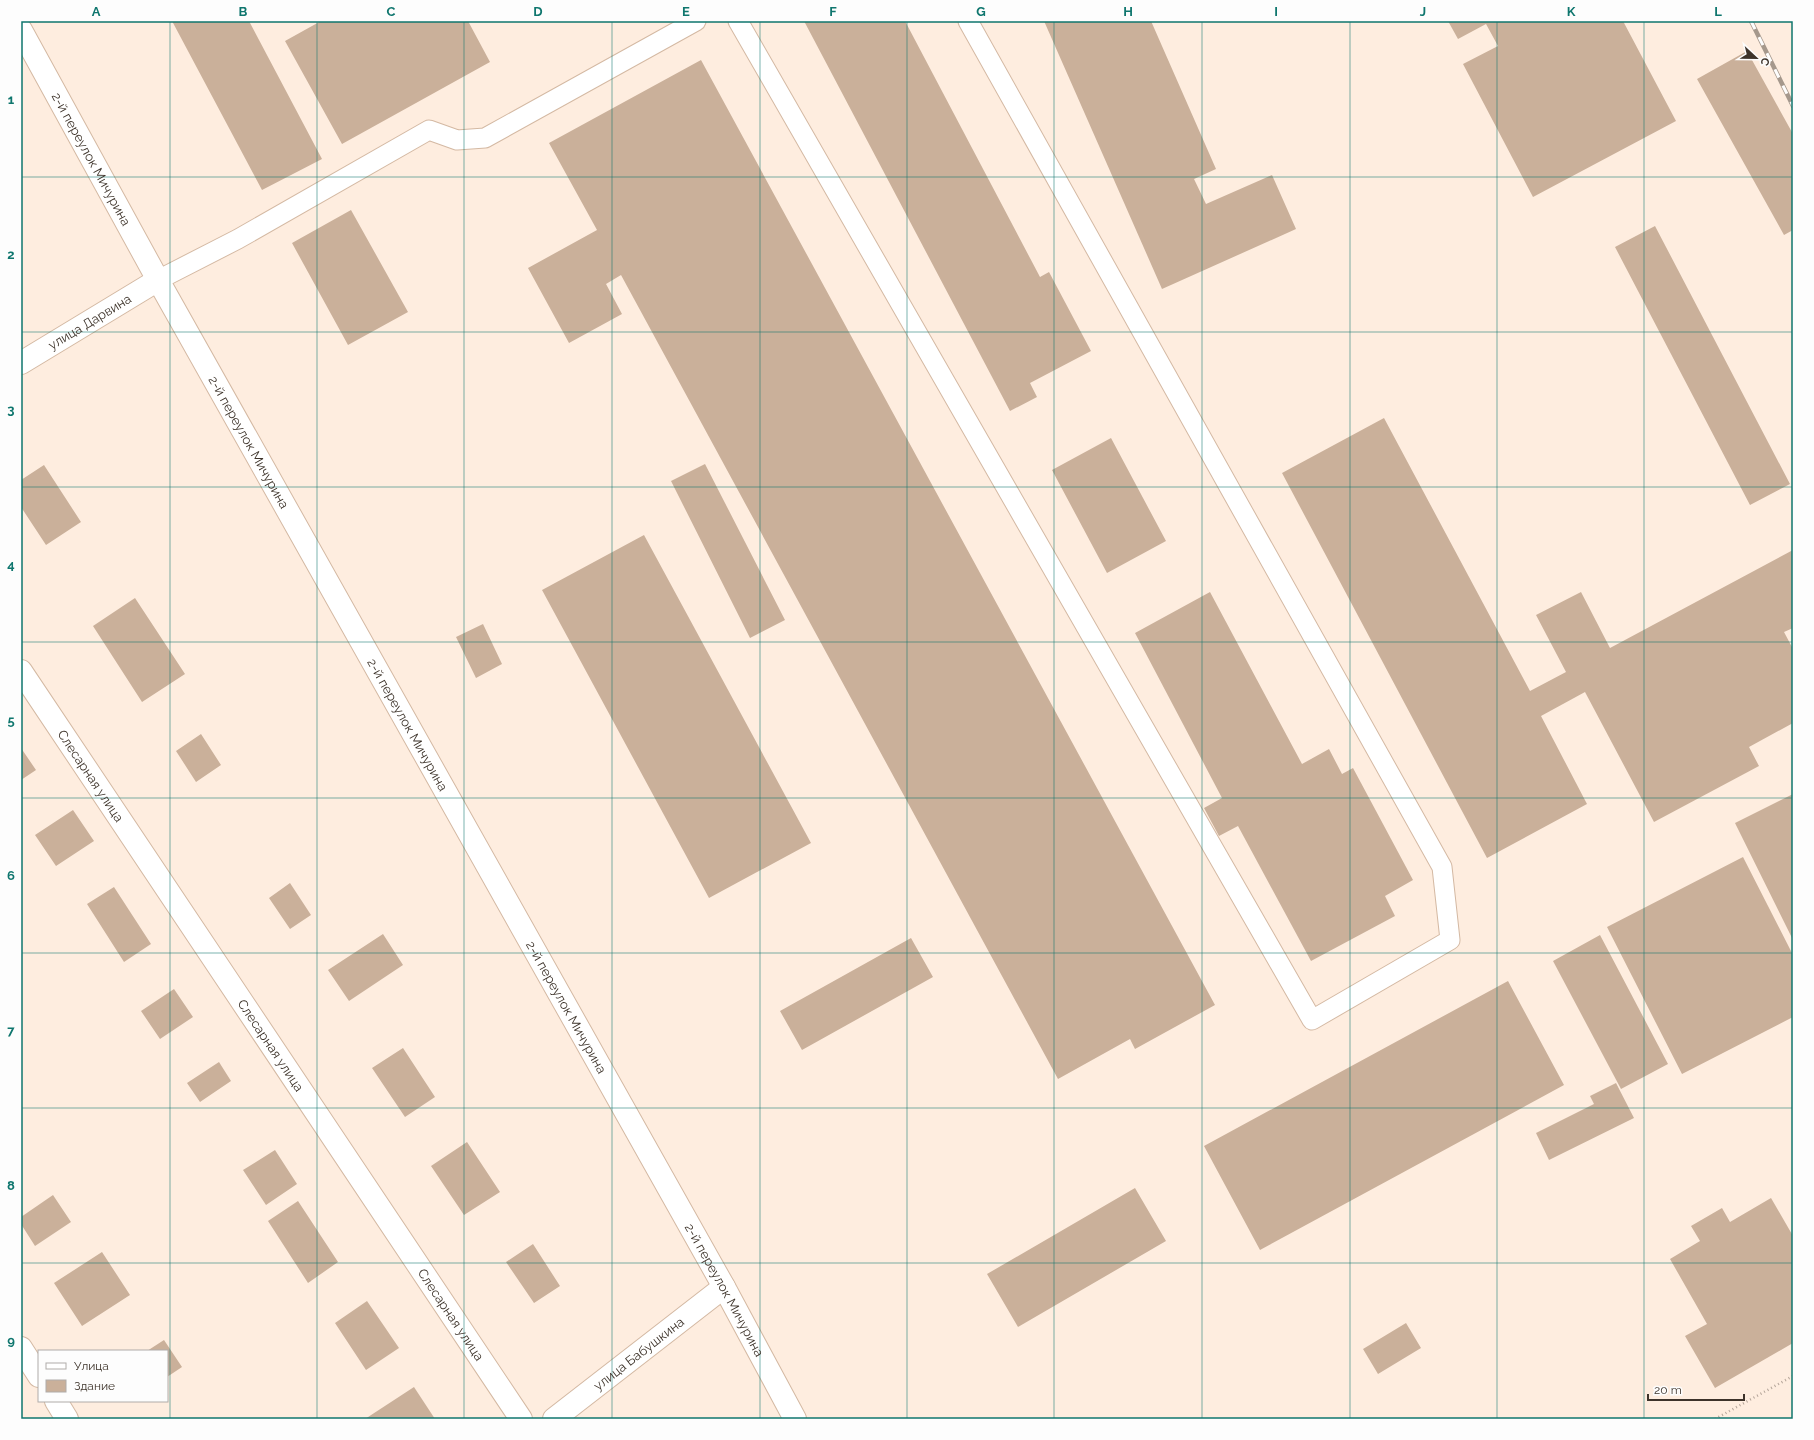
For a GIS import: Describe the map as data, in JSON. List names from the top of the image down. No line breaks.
{"streets":{"street":["2-й переулок Мичурина","улица Дарвина","Слесарная улица","улица Бабушкина"]},"crossings":[["2-й переулок Мичурина","улица Дарвина"],["2-й переулок Мичурина","улица Бабушкина"]],"legend":["Улица","Здание"],"scale_bar":"20 m","north":"right","grid":{"columns":["A","B","C","D","E","F","G","H","I","J","K","L"],"rows":["1","2","3","4","5","6","7","8","9"]}}
